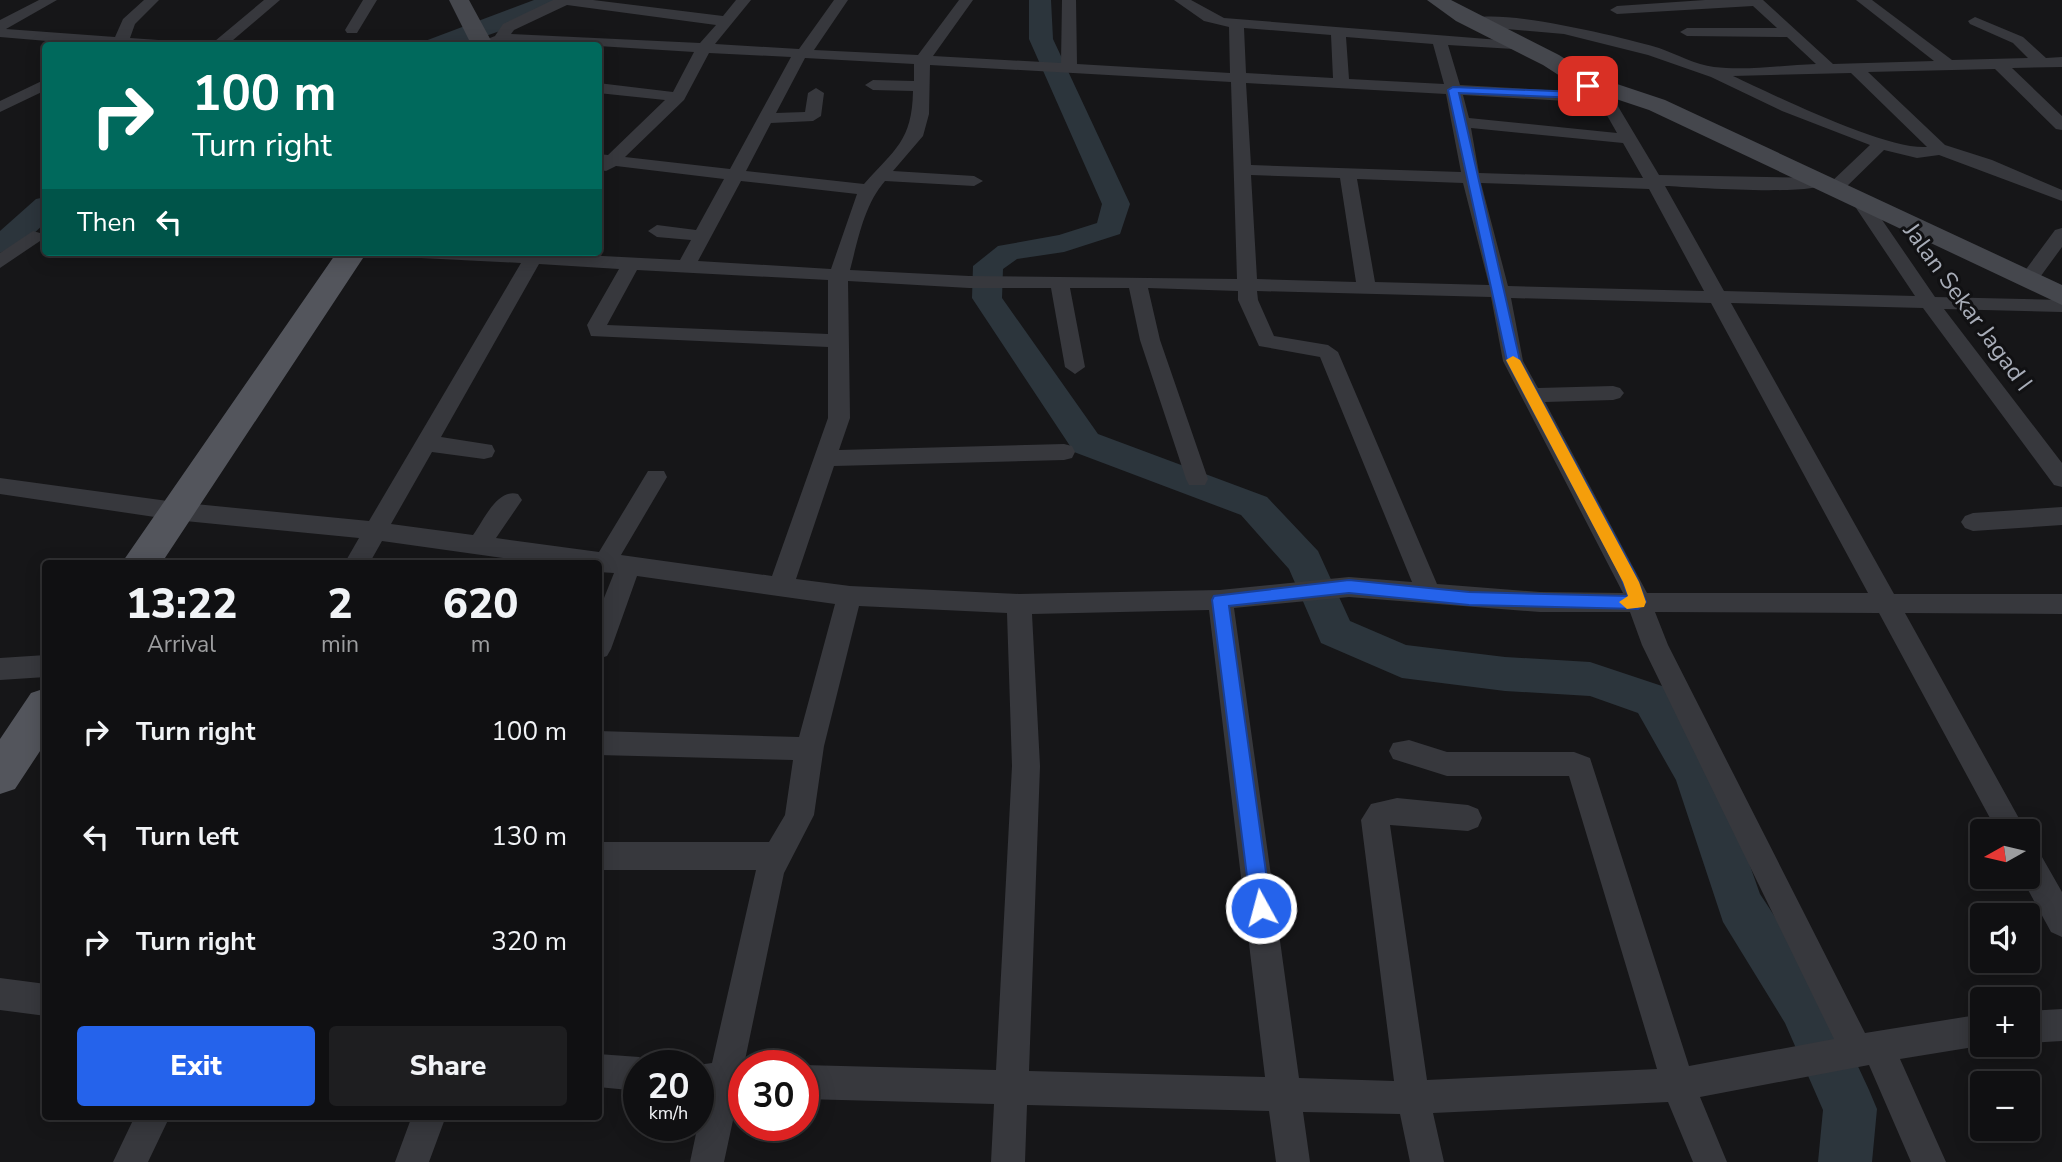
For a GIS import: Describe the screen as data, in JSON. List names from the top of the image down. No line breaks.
{"streets":{"street":["Jalan Sekar Jagad I"]},"north":"left","page":{"turn":["100 m","Turn right"],"then":"Then","eta":["13:22","Arrival","2","min","620","m"],"list":[{"name":"Turn right","value":"100 m"},{"name":"Turn left","value":"130 m"},{"name":"Turn right","value":"320 m"}],"map_buttons":["+","−"],"buttons":["Exit","Share"],"speed":"20 km/h","limit":"30"}}
